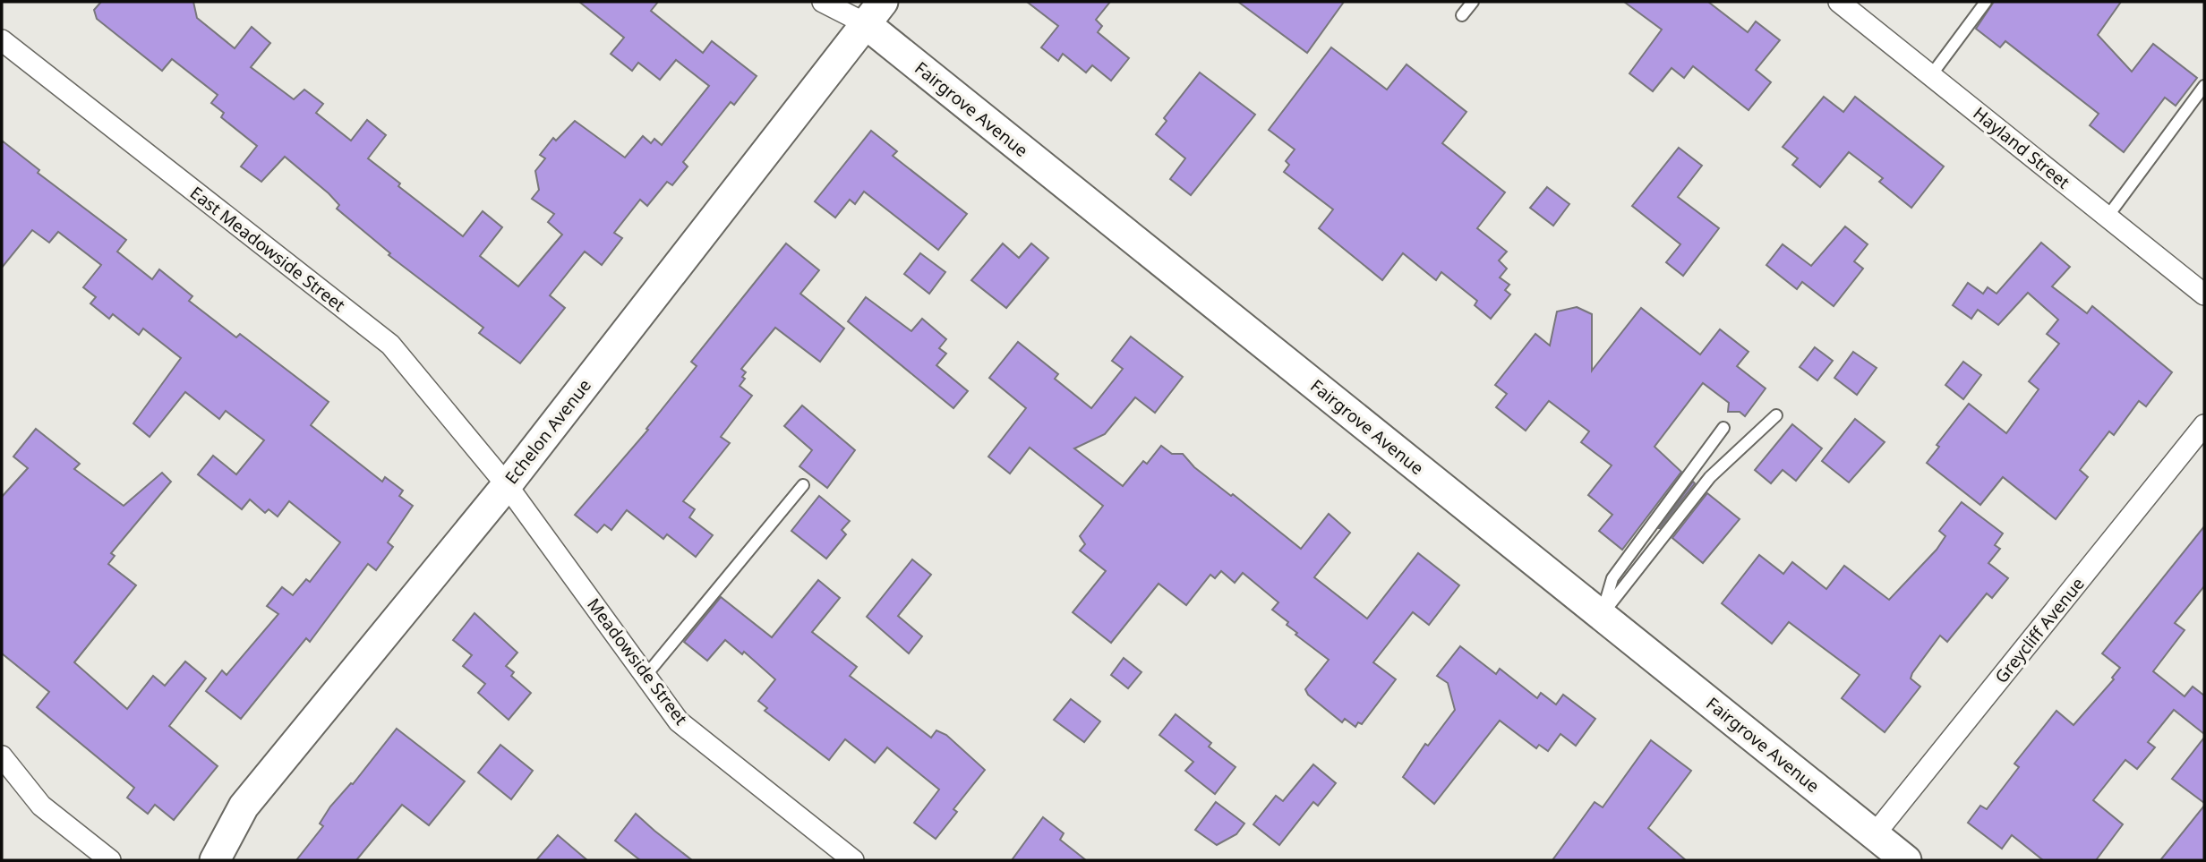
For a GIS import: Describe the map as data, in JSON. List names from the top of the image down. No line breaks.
{"streets":{"street":["Fairgrove Avenue","Hayland Street","East Meadowside Street","Echelon Avenue","Greycliff Avenue","Meadowside Street"]},"crossings":[["Fairgrove Avenue","Echelon Avenue"],["Fairgrove Avenue","Greycliff Avenue"],["East Meadowside Street","Echelon Avenue"],["East Meadowside Street","Meadowside Street"],["Echelon Avenue","Meadowside Street"]]}
